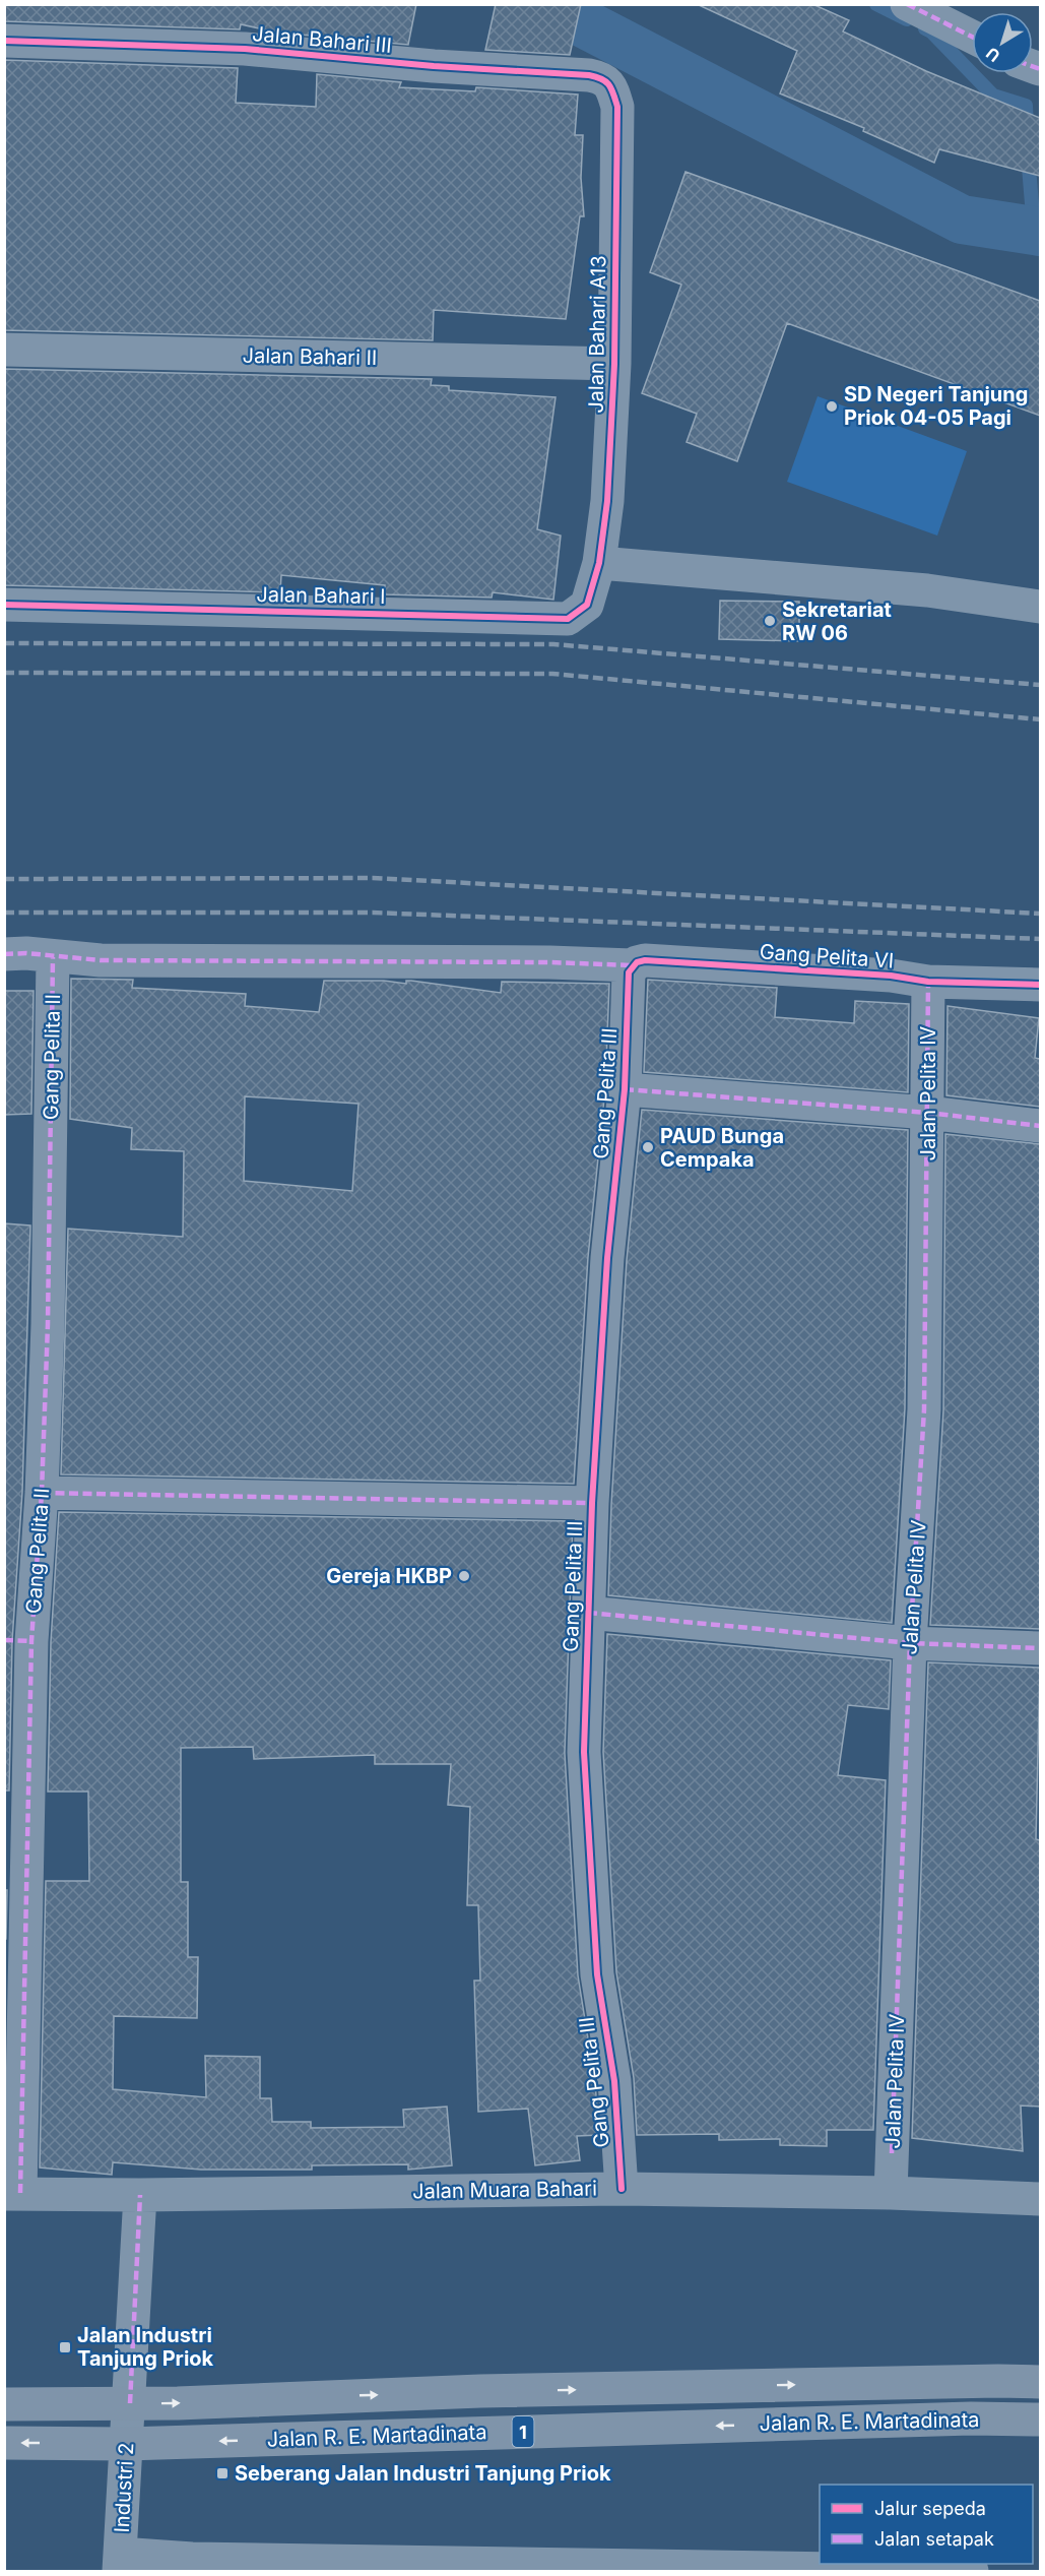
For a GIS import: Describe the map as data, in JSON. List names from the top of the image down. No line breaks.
{"streets":{"highway":["Jalan R. E. Martadinata","1"],"street":["Jalan Bahari III","Jalan Bahari A13","Jalan Bahari II","Jalan Bahari I","Gang Pelita VI","Gang Pelita II","Gang Pelita III","Jalan Pelita IV","Jalan Muara Bahari","Industri 2"]},"crossings":[["Jalan Bahari III","Jalan Bahari A13"],["Jalan Bahari A13","Jalan Bahari II"],["Jalan Bahari A13","Jalan Bahari I"],["Gang Pelita VI","Gang Pelita II"],["Gang Pelita VI","Gang Pelita III"],["Gang Pelita VI","Jalan Pelita IV"],["Gang Pelita II","Jalan Muara Bahari"],["Gang Pelita III","Jalan Muara Bahari"],["Jalan Pelita IV","Jalan Muara Bahari"],["Jalan Muara Bahari","Industri 2"],["Jalan R. E. Martadinata","Industri 2"]],"places":{"other":["SD Negeri Tanjung Priok 04-05 Pagi","Sekretariat RW 06","PAUD Bunga Cempaka","Gereja HKBP"],"transit":["Jalan Industri Tanjung Priok","Seberang Jalan Industri Tanjung Priok"]},"legend":["Jalur sepeda","Jalan setapak"],"north":"bottom left"}
